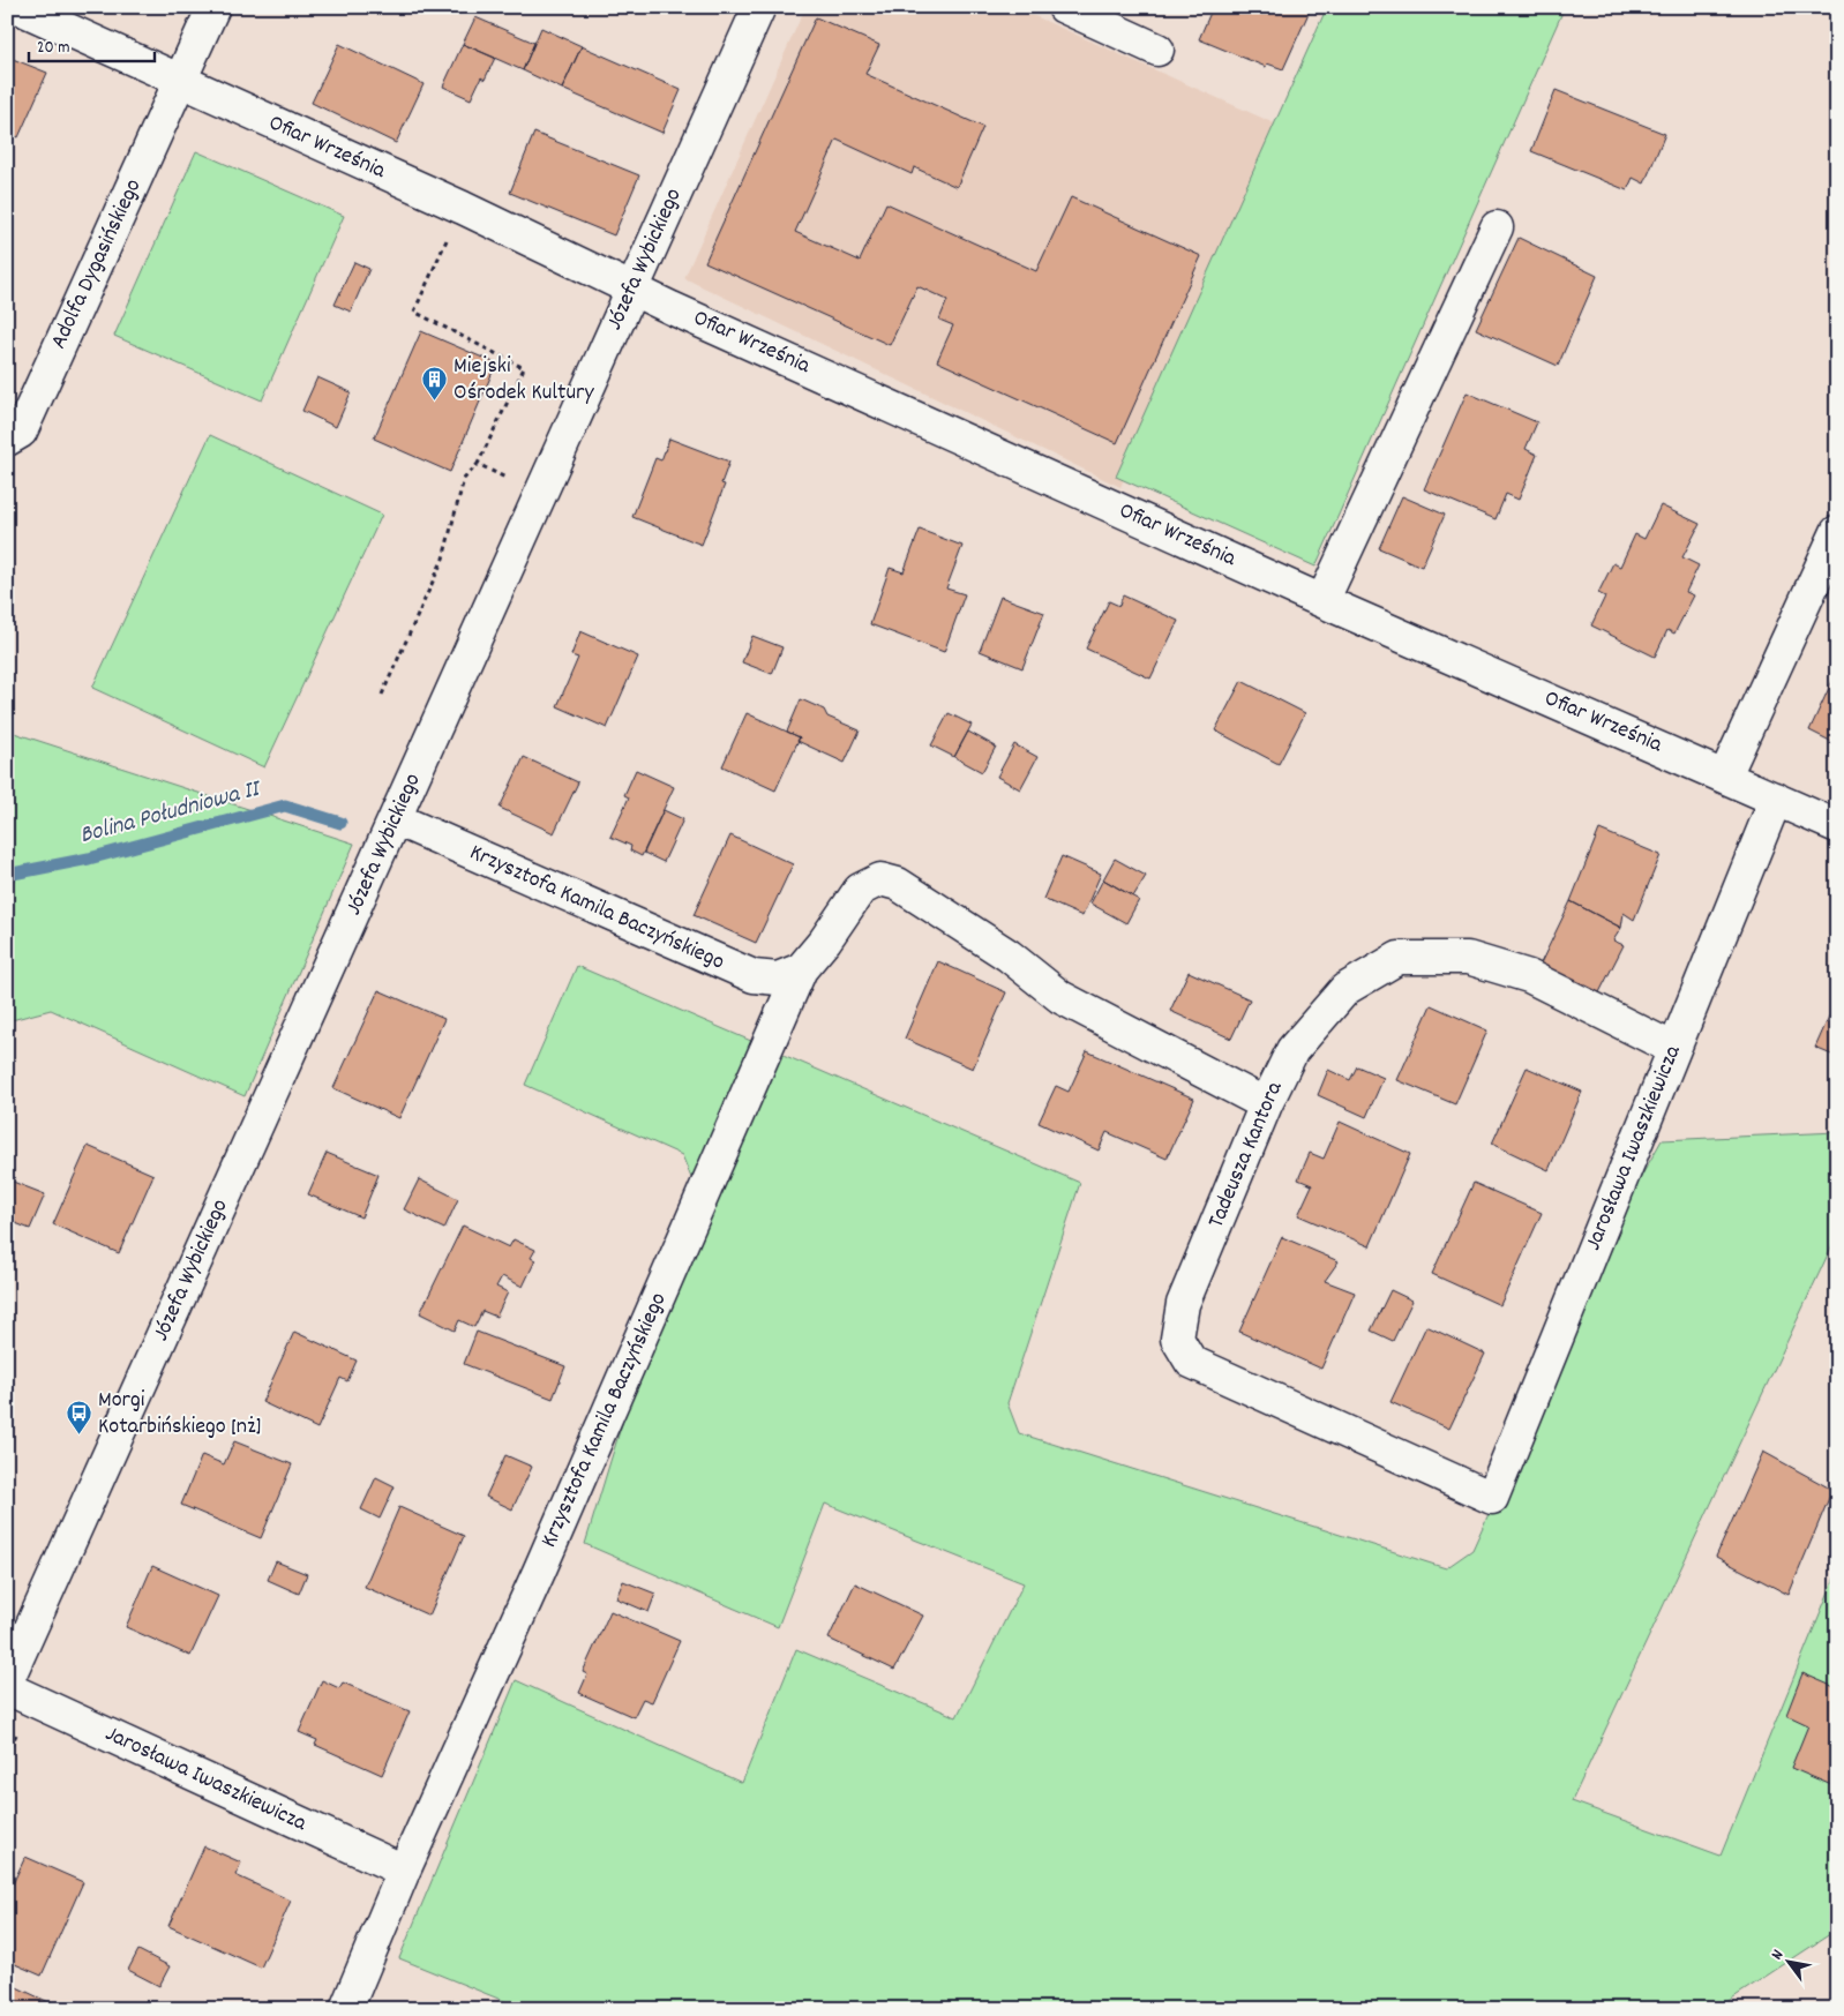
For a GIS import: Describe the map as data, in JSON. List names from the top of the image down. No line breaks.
{"streets":{"street":["Ofiar Września","Józefa Wybickiego","Adolfa Dygasińskiego","Krzysztofa Kamila Baczyńskiego","Jarosława Iwaszkiewicza","Tadeusza Kantora"]},"crossings":[["Ofiar Września","Józefa Wybickiego"],["Ofiar Września","Adolfa Dygasińskiego"],["Ofiar Września","Jarosława Iwaszkiewicza"],["Józefa Wybickiego","Krzysztofa Kamila Baczyńskiego"],["Krzysztofa Kamila Baczyńskiego","Jarosława Iwaszkiewicza"],["Krzysztofa Kamila Baczyńskiego","Tadeusza Kantora"],["Jarosława Iwaszkiewicza","Tadeusza Kantora"]],"water":["Bolina Południowa II"],"places":{"building":["Miejski Ośrodek Kultury"],"bus stop":["Morgi Kotarbińskiego [nż]"]},"scale_bar":"20 m","north":"top left"}
